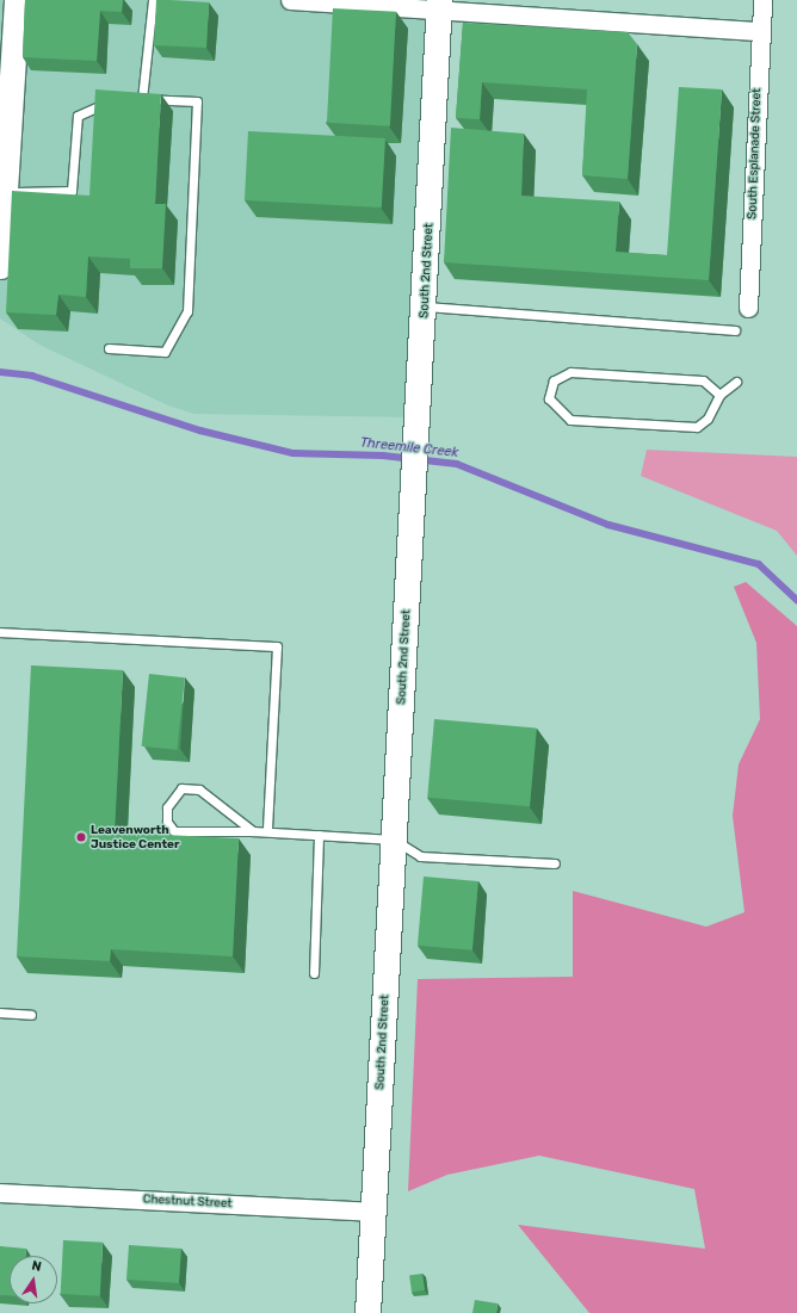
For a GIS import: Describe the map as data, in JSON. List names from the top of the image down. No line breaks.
{"streets":{"street":["South Esplanade Street","South 2nd Street","Chestnut Street"]},"crossings":[["South 2nd Street","Chestnut Street"]],"water":["Threemile Creek"],"places":["Leavenworth Justice Center"],"north":"top"}
